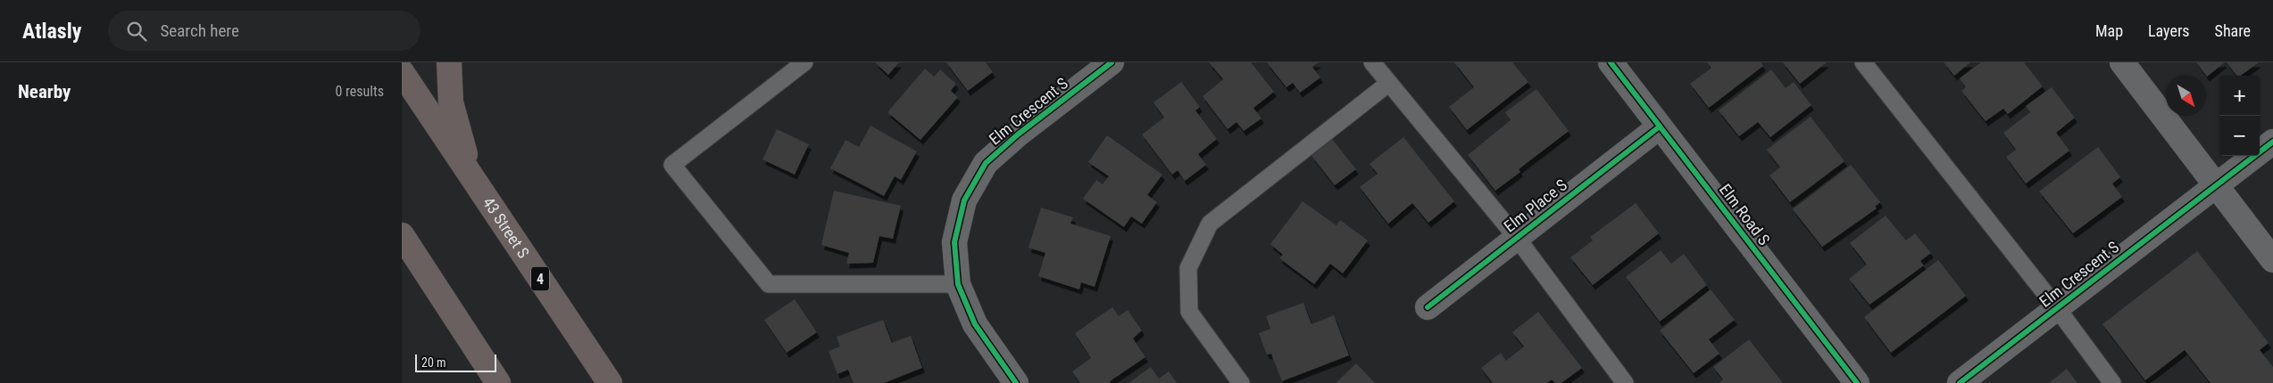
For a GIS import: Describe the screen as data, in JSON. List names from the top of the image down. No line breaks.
{"streets":{"highway":["43 Street S","4"],"street":["Elm Crescent S","Elm Place S","Elm Road S"]},"crossings":[["Elm Place S","Elm Road S"]],"scale_bar":"20 m","north":"bottom right","page":{"header":"Atlasly","search":"Search here","nav":["Map","Layers","Share"],"heading":["Nearby","0 results"],"map_buttons":["+","−"],"scale":"20 m"}}
